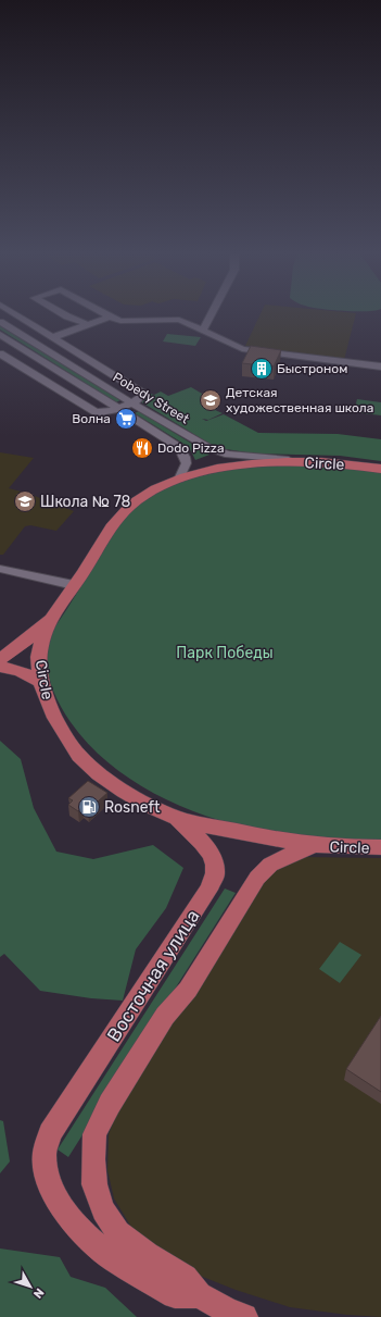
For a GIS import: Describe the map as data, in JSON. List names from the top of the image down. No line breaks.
{"streets":{"main road":["Circle","Восточная улица"],"street":["Pobedy Street"]},"crossings":[["Pobedy Street","Circle"],["Circle","Восточная улица"]],"parks":["Парк Победы"],"places":{"building":["Быстроном"],"school or university":["Детская художественная школа","Школа № 78"],"supermarket":["Волна"],"restaurant":["Dodo Pizza"],"fuel station":["Rosneft"]},"north":"bottom right"}
